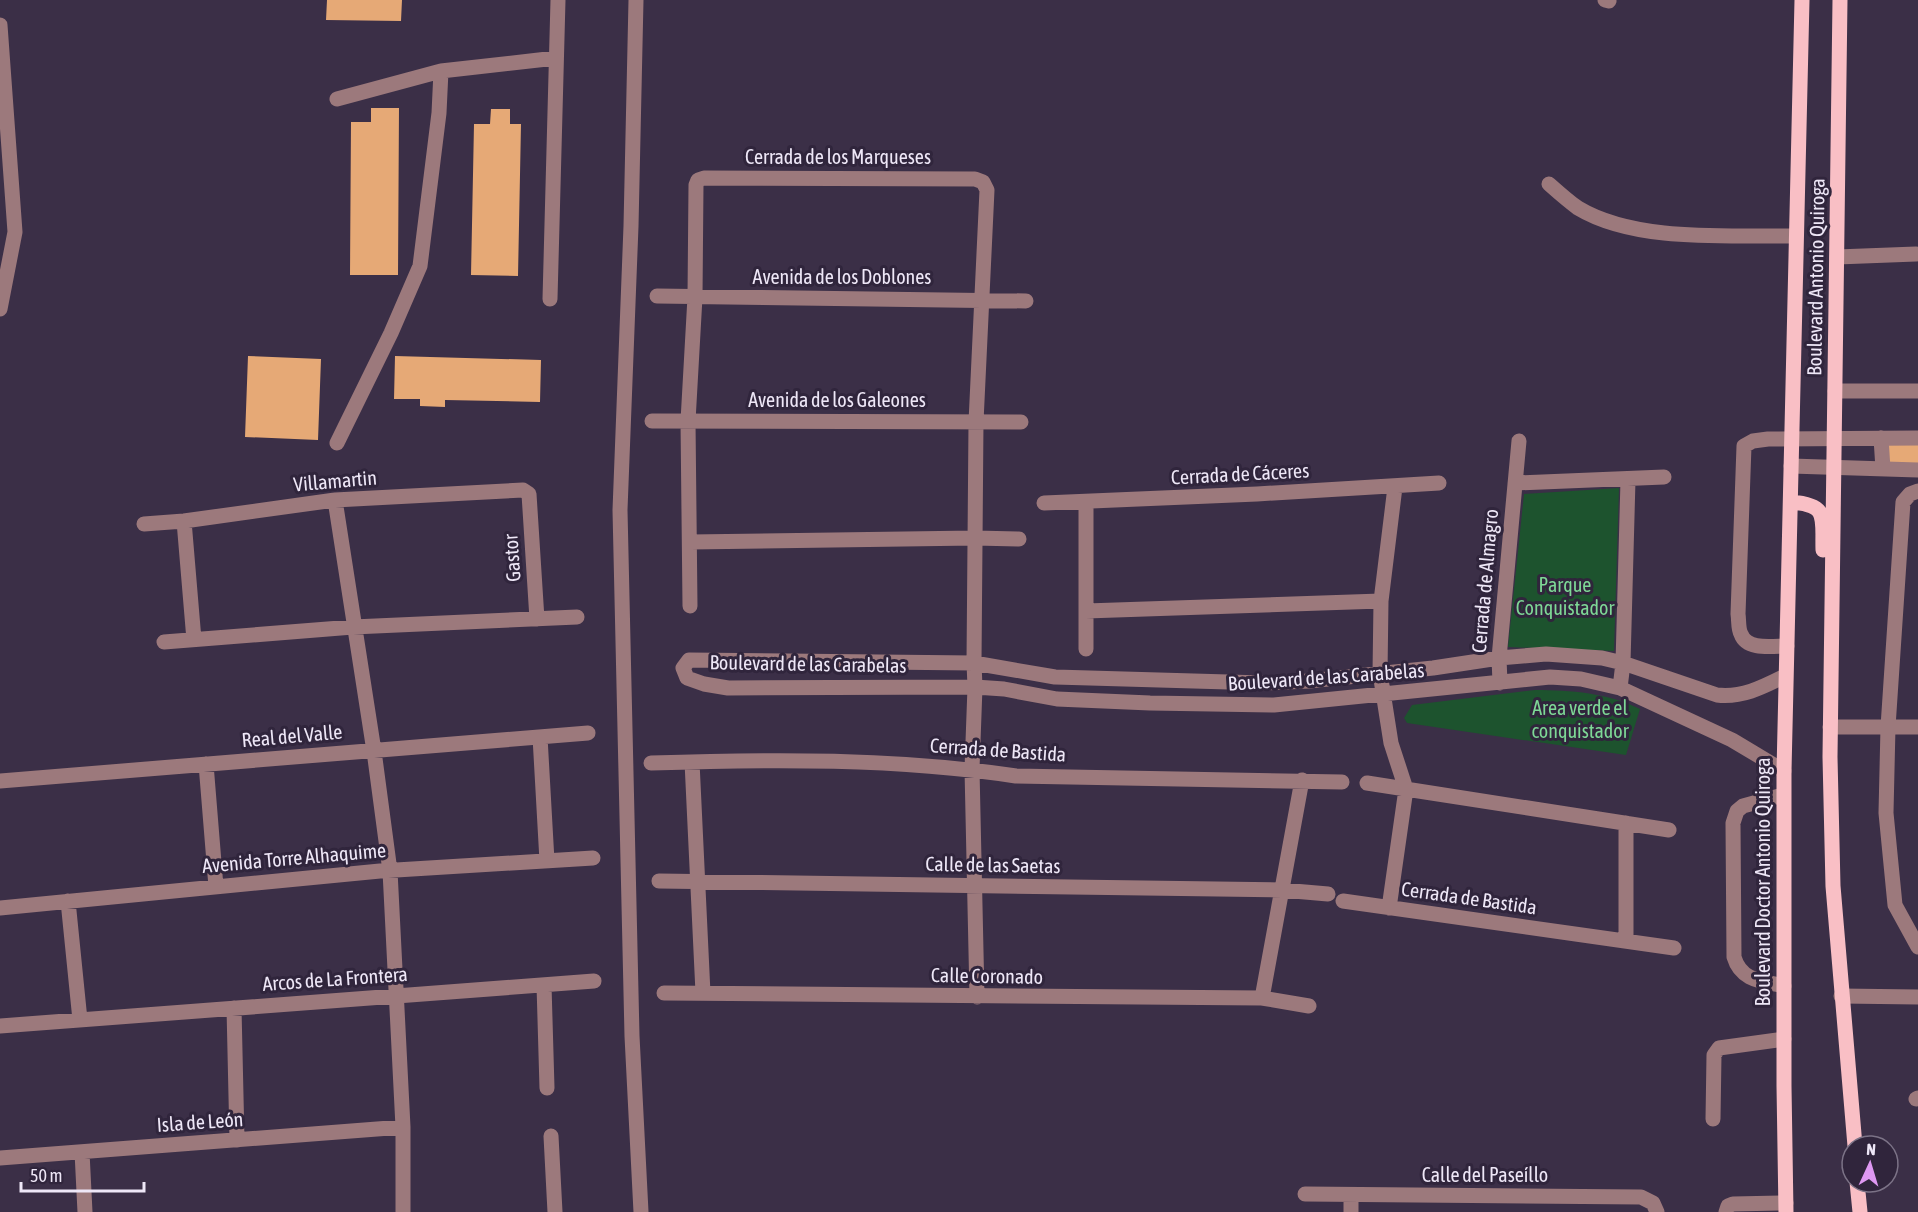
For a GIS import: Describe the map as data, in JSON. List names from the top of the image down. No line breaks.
{"streets":{"main road":["Boulevard Antonio Quiroga","Boulevard Doctor Antonio Quiroga"],"street":["Cerrada de los Marqueses","Avenida de los Doblones","Avenida de los Galeones","Cerrada de Cáceres","Villamartin","Gastor","Cerrada de Almagro","Boulevard de las Carabelas","Real del Valle","Cerrada de Bastida","Avenida Torre Alhaquime","Calle de las Saetas","Calle Coronado","Arcos de La Frontera","Isla de León","Calle del Paseíllo"]},"crossings":[["Cerrada de los Marqueses","Avenida de los Doblones"],["Cerrada de los Marqueses","Avenida de los Galeones"],["Cerrada de los Marqueses","Boulevard de las Carabelas"],["Cerrada de los Marqueses","Cerrada de Bastida"],["Cerrada de los Marqueses","Calle de las Saetas"],["Cerrada de los Marqueses","Calle Coronado"],["Boulevard Antonio Quiroga","Boulevard Doctor Antonio Quiroga"],["Villamartin","Gastor"],["Cerrada de Almagro","Boulevard de las Carabelas"],["Boulevard de las Carabelas","Cerrada de Bastida"],["Boulevard de las Carabelas","Boulevard Doctor Antonio Quiroga"]],"parks":["Parque Conquistador","Area verde el conquistador"],"scale_bar":"50 m","north":"top"}
